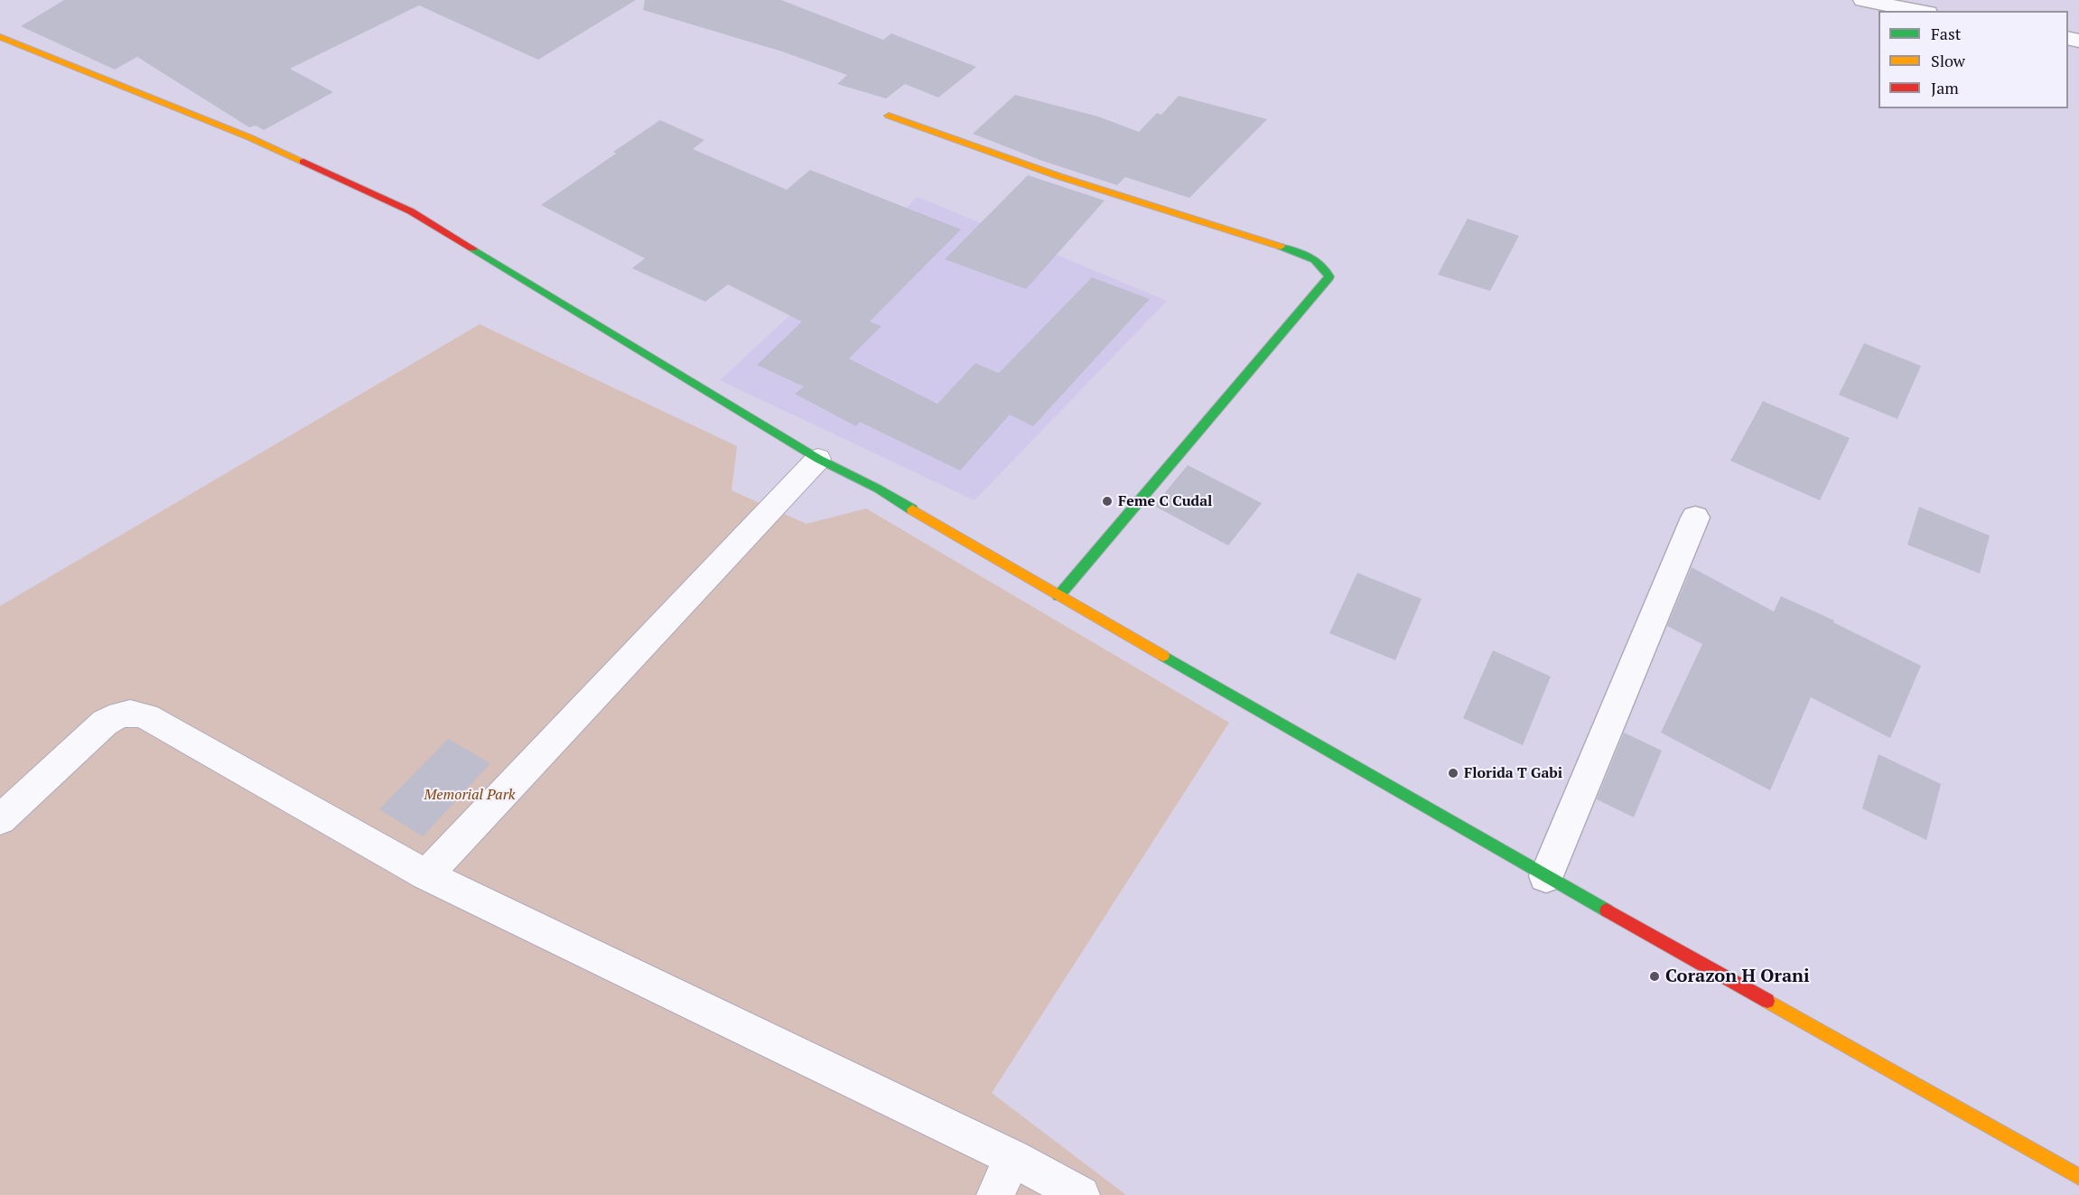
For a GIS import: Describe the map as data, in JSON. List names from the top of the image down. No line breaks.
{"parks":["Memorial Park"],"places":["Feme C Cudal","Florida T Gabi","Corazon H Orani"],"legend":["Fast","Slow","Jam"]}
